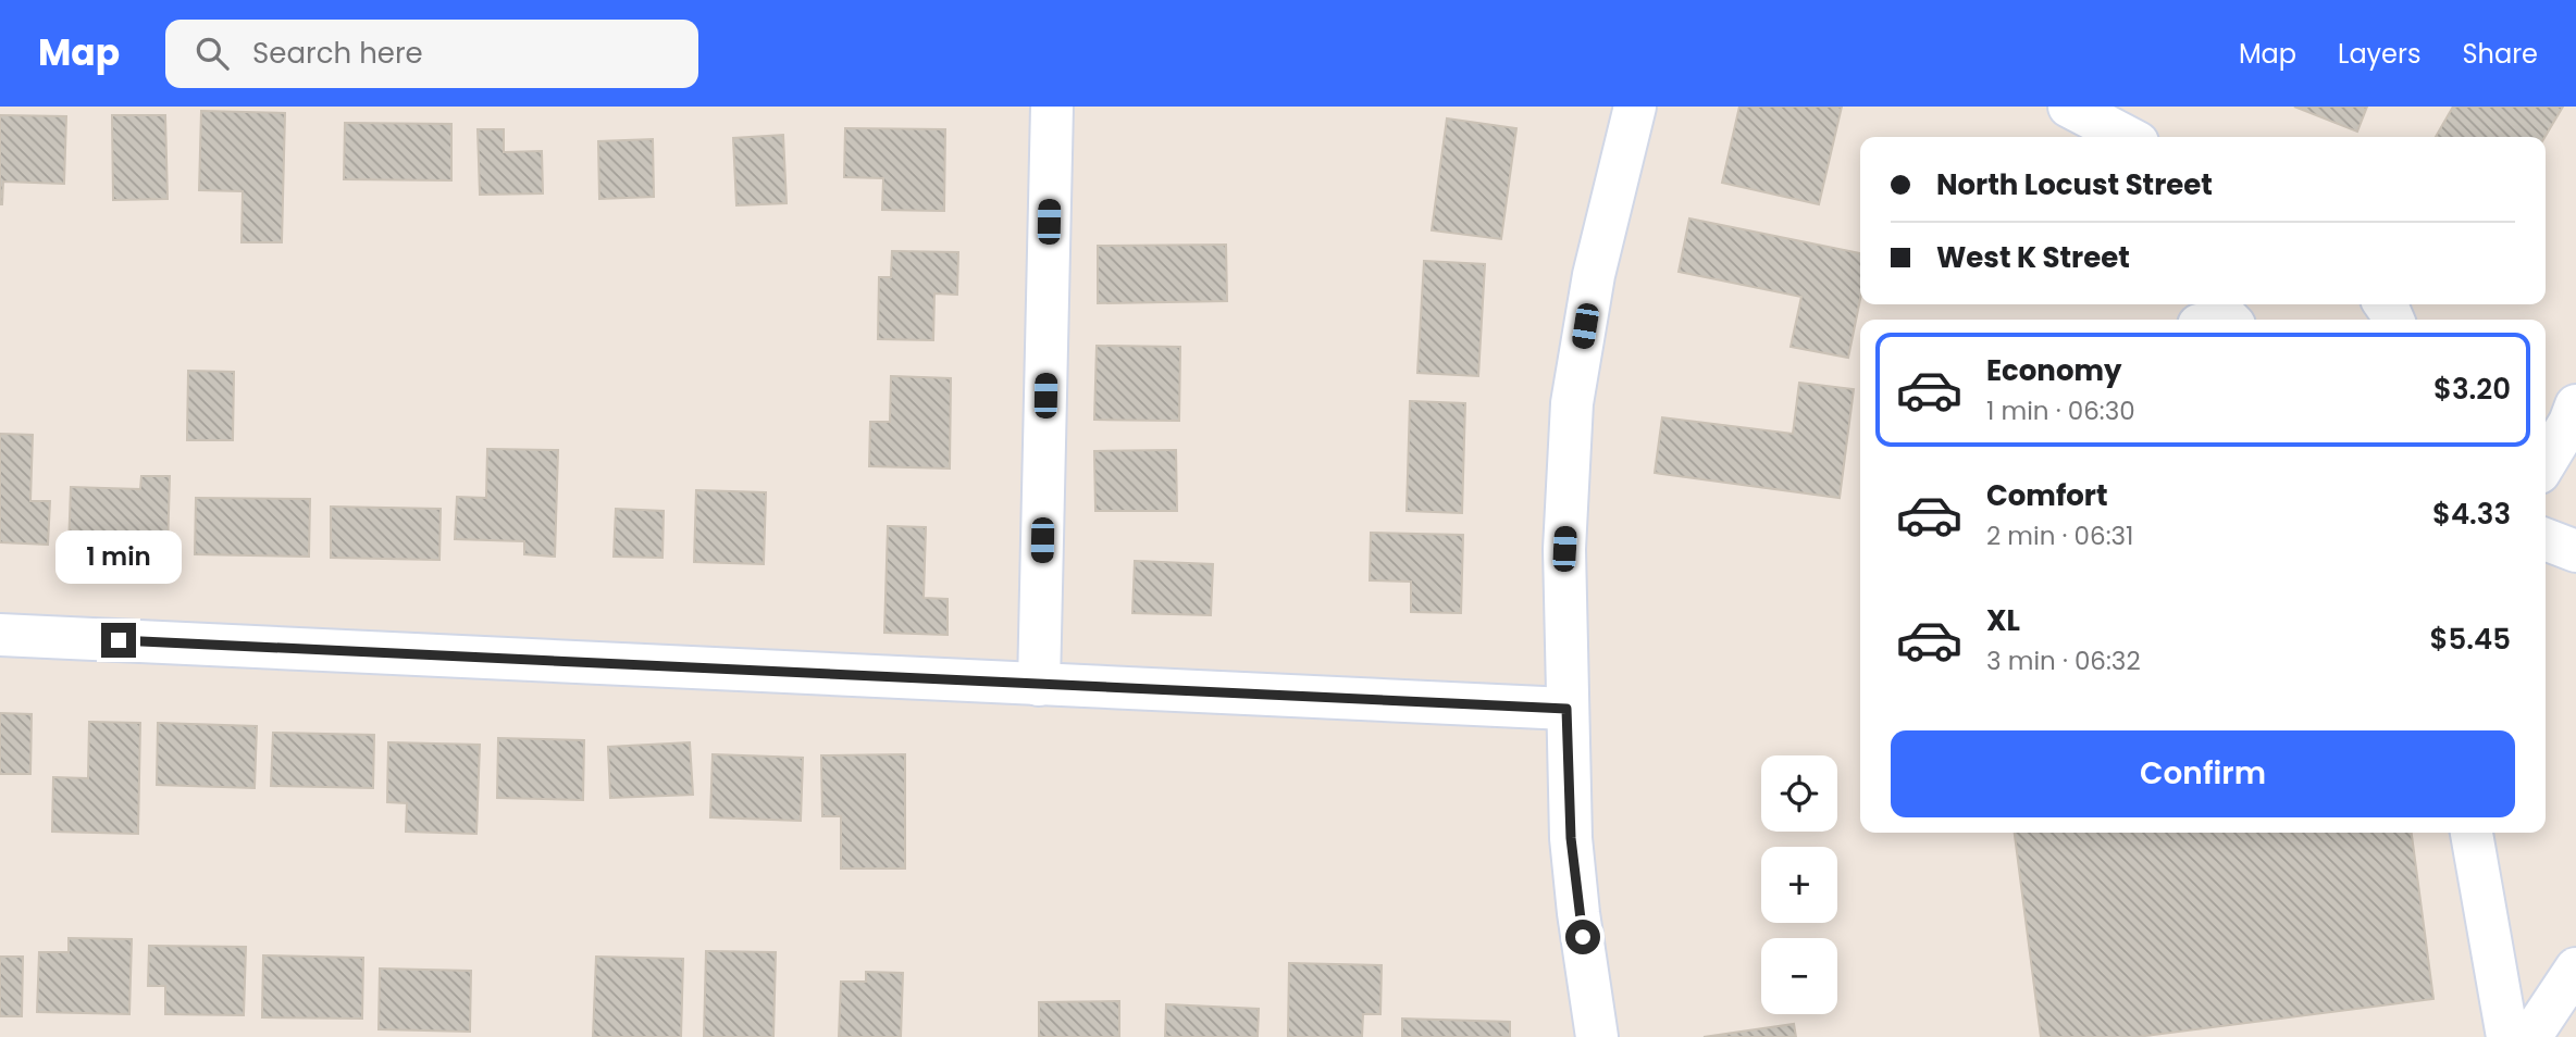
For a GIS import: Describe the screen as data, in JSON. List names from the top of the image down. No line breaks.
{"page":{"header":"Map","search":"Search here","nav":["Map","Layers","Share"],"banner":["North Locust Street","West K Street"],"list":[{"name":"Economy","note":"1 min · 06:30","value":"$3.20"},{"name":"Comfort","note":"2 min · 06:31","value":"$4.33"},{"name":"XL","note":"3 min · 06:32","value":"$5.45"}],"bubble":"1 min","buttons":"Confirm","map_buttons":["+","−"]}}
